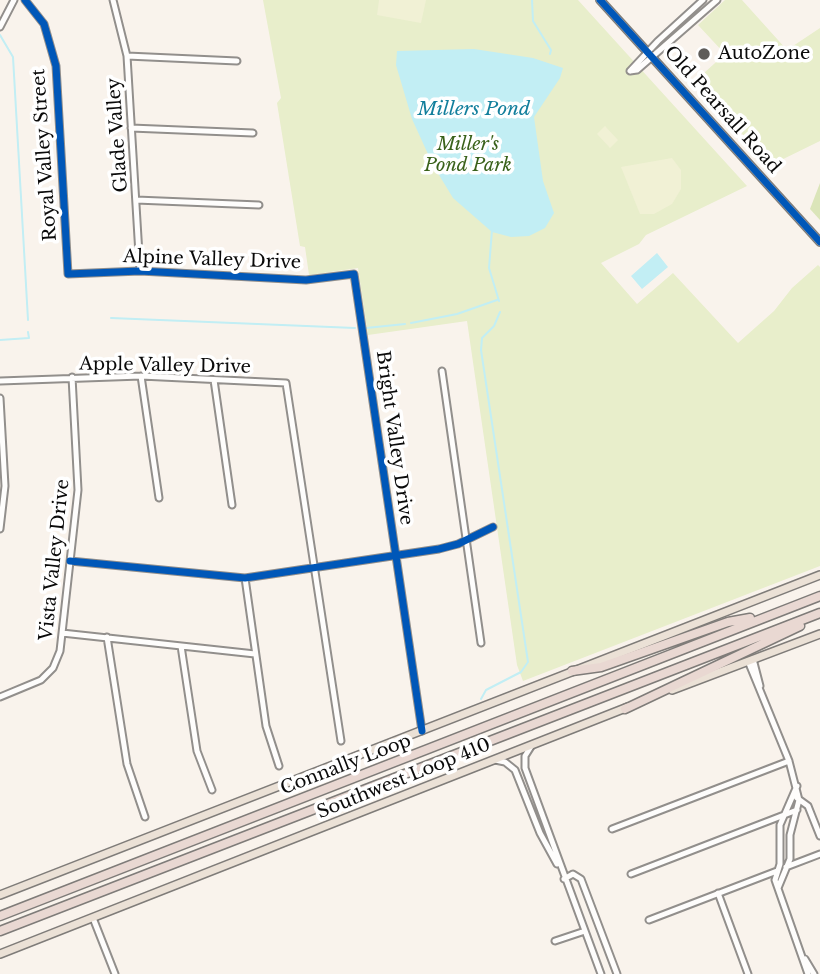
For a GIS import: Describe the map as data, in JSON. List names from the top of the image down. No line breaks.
{"streets":{"highway":["Connally Loop"],"main road":["Old Pearsall Road","Southwest Loop 410"],"street":["Glade Valley","Royal Valley Street","Alpine Valley Drive","Apple Valley Drive","Bright Valley Drive","Vista Valley Drive"]},"crossings":[["Glade Valley","Alpine Valley Drive"],["Royal Valley Street","Alpine Valley Drive"],["Alpine Valley Drive","Bright Valley Drive"],["Apple Valley Drive","Vista Valley Drive"],["Bright Valley Drive","Southwest Loop 410"]],"water":["Millers Pond"],"parks":["Miller's Pond Park"],"places":["AutoZone"]}
